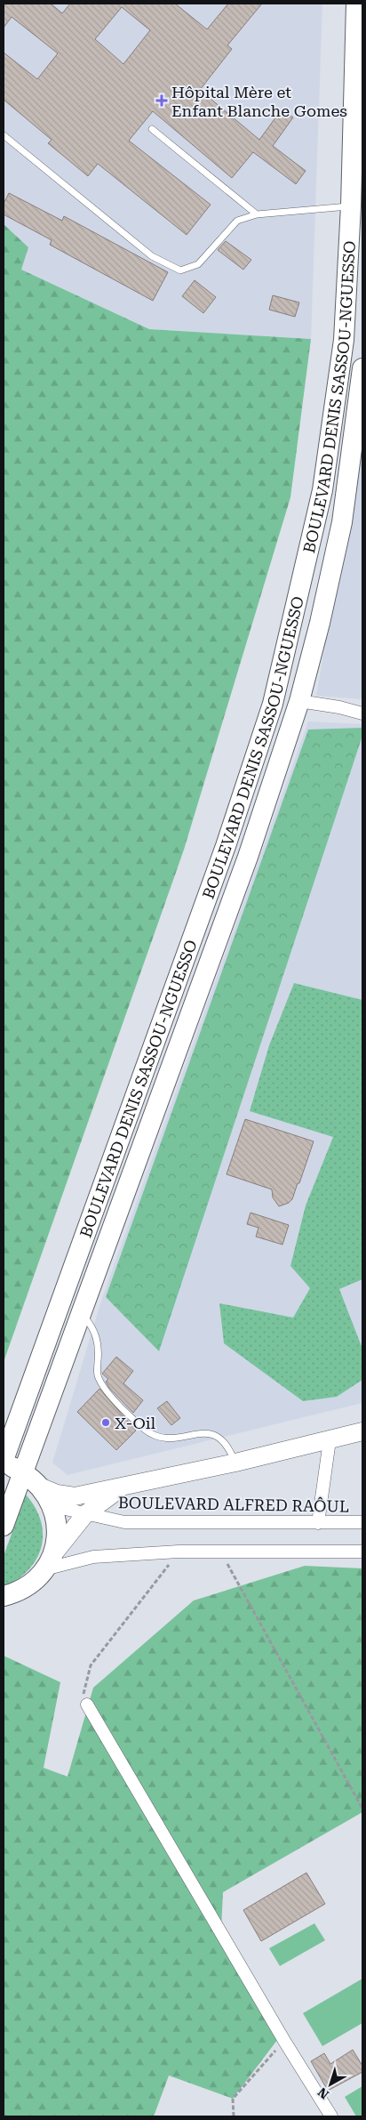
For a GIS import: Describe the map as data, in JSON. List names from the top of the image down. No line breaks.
{"streets":{"main road":["BOULEVARD DENIS SASSOU-NGUESSO"],"street":["BOULEVARD ALFRED RAÔUL"]},"places":{"health":["Hôpital Mère et Enfant Blanche Gomes"],"other":["X-Oil"]},"north":"bottom left"}
